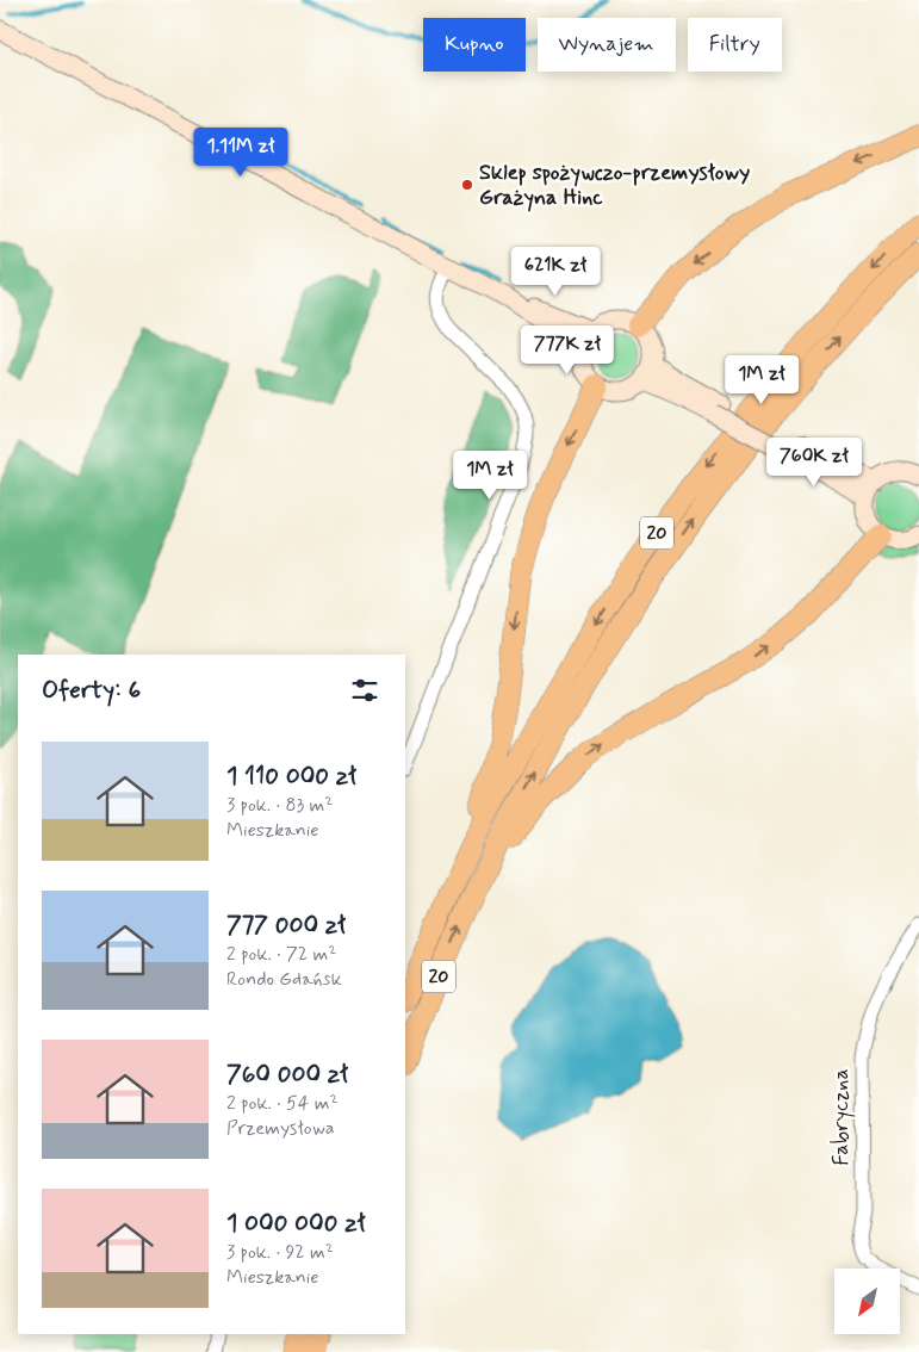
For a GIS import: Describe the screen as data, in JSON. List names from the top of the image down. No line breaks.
{"streets":{"main road":["20"],"street":["Fabryczna"]},"places":["Sklep spożywczo-przemysłowy Grażyna Hinc"],"north":"bottom left","page":{"chip":["Kupno","Wynajem","Filtry"],"price":["1.11M zł","621K zł","777K zł","1M zł","760K zł","1M zł"],"heading":"Oferty: 6","list":[{"name":"1 110 000 zł","note":"3 pok. · 83 m² · Mieszkanie"},{"name":"777 000 zł","note":"2 pok. · 72 m² · Rondo Gdańsk"},{"name":"760 000 zł","note":"2 pok. · 54 m² · Przemysłowa"},{"name":"1 000 000 zł","note":"3 pok. · 92 m² · Mieszkanie"}]}}
